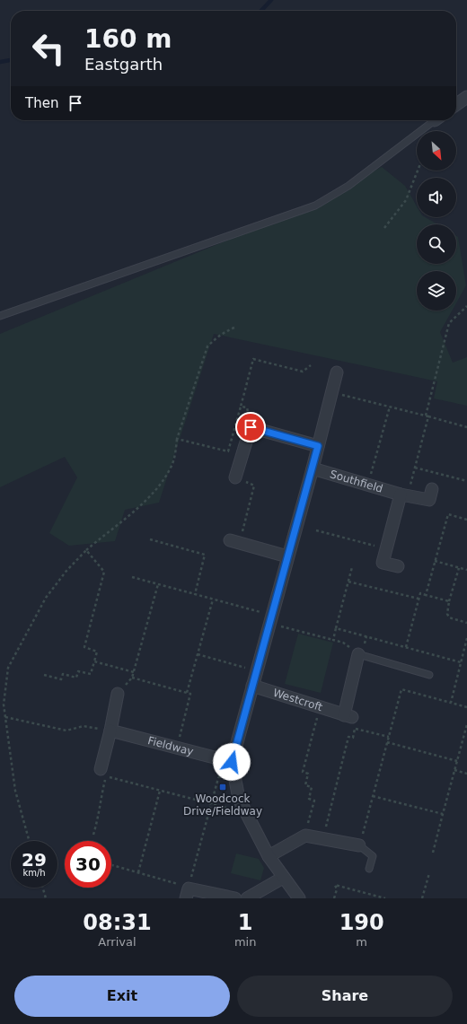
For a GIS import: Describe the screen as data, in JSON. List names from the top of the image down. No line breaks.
{"streets":{"street":["Southfield","Westcroft","Fieldway"]},"places":{"transit":["Woodcock Drive/Fieldway"]},"north":"bottom right","page":{"turn":["160 m","Eastgarth"],"then":"Then","speed":"29 km/h","limit":"30","eta":["08:31","Arrival","1","min","190","m"],"buttons":["Exit","Share"]}}
